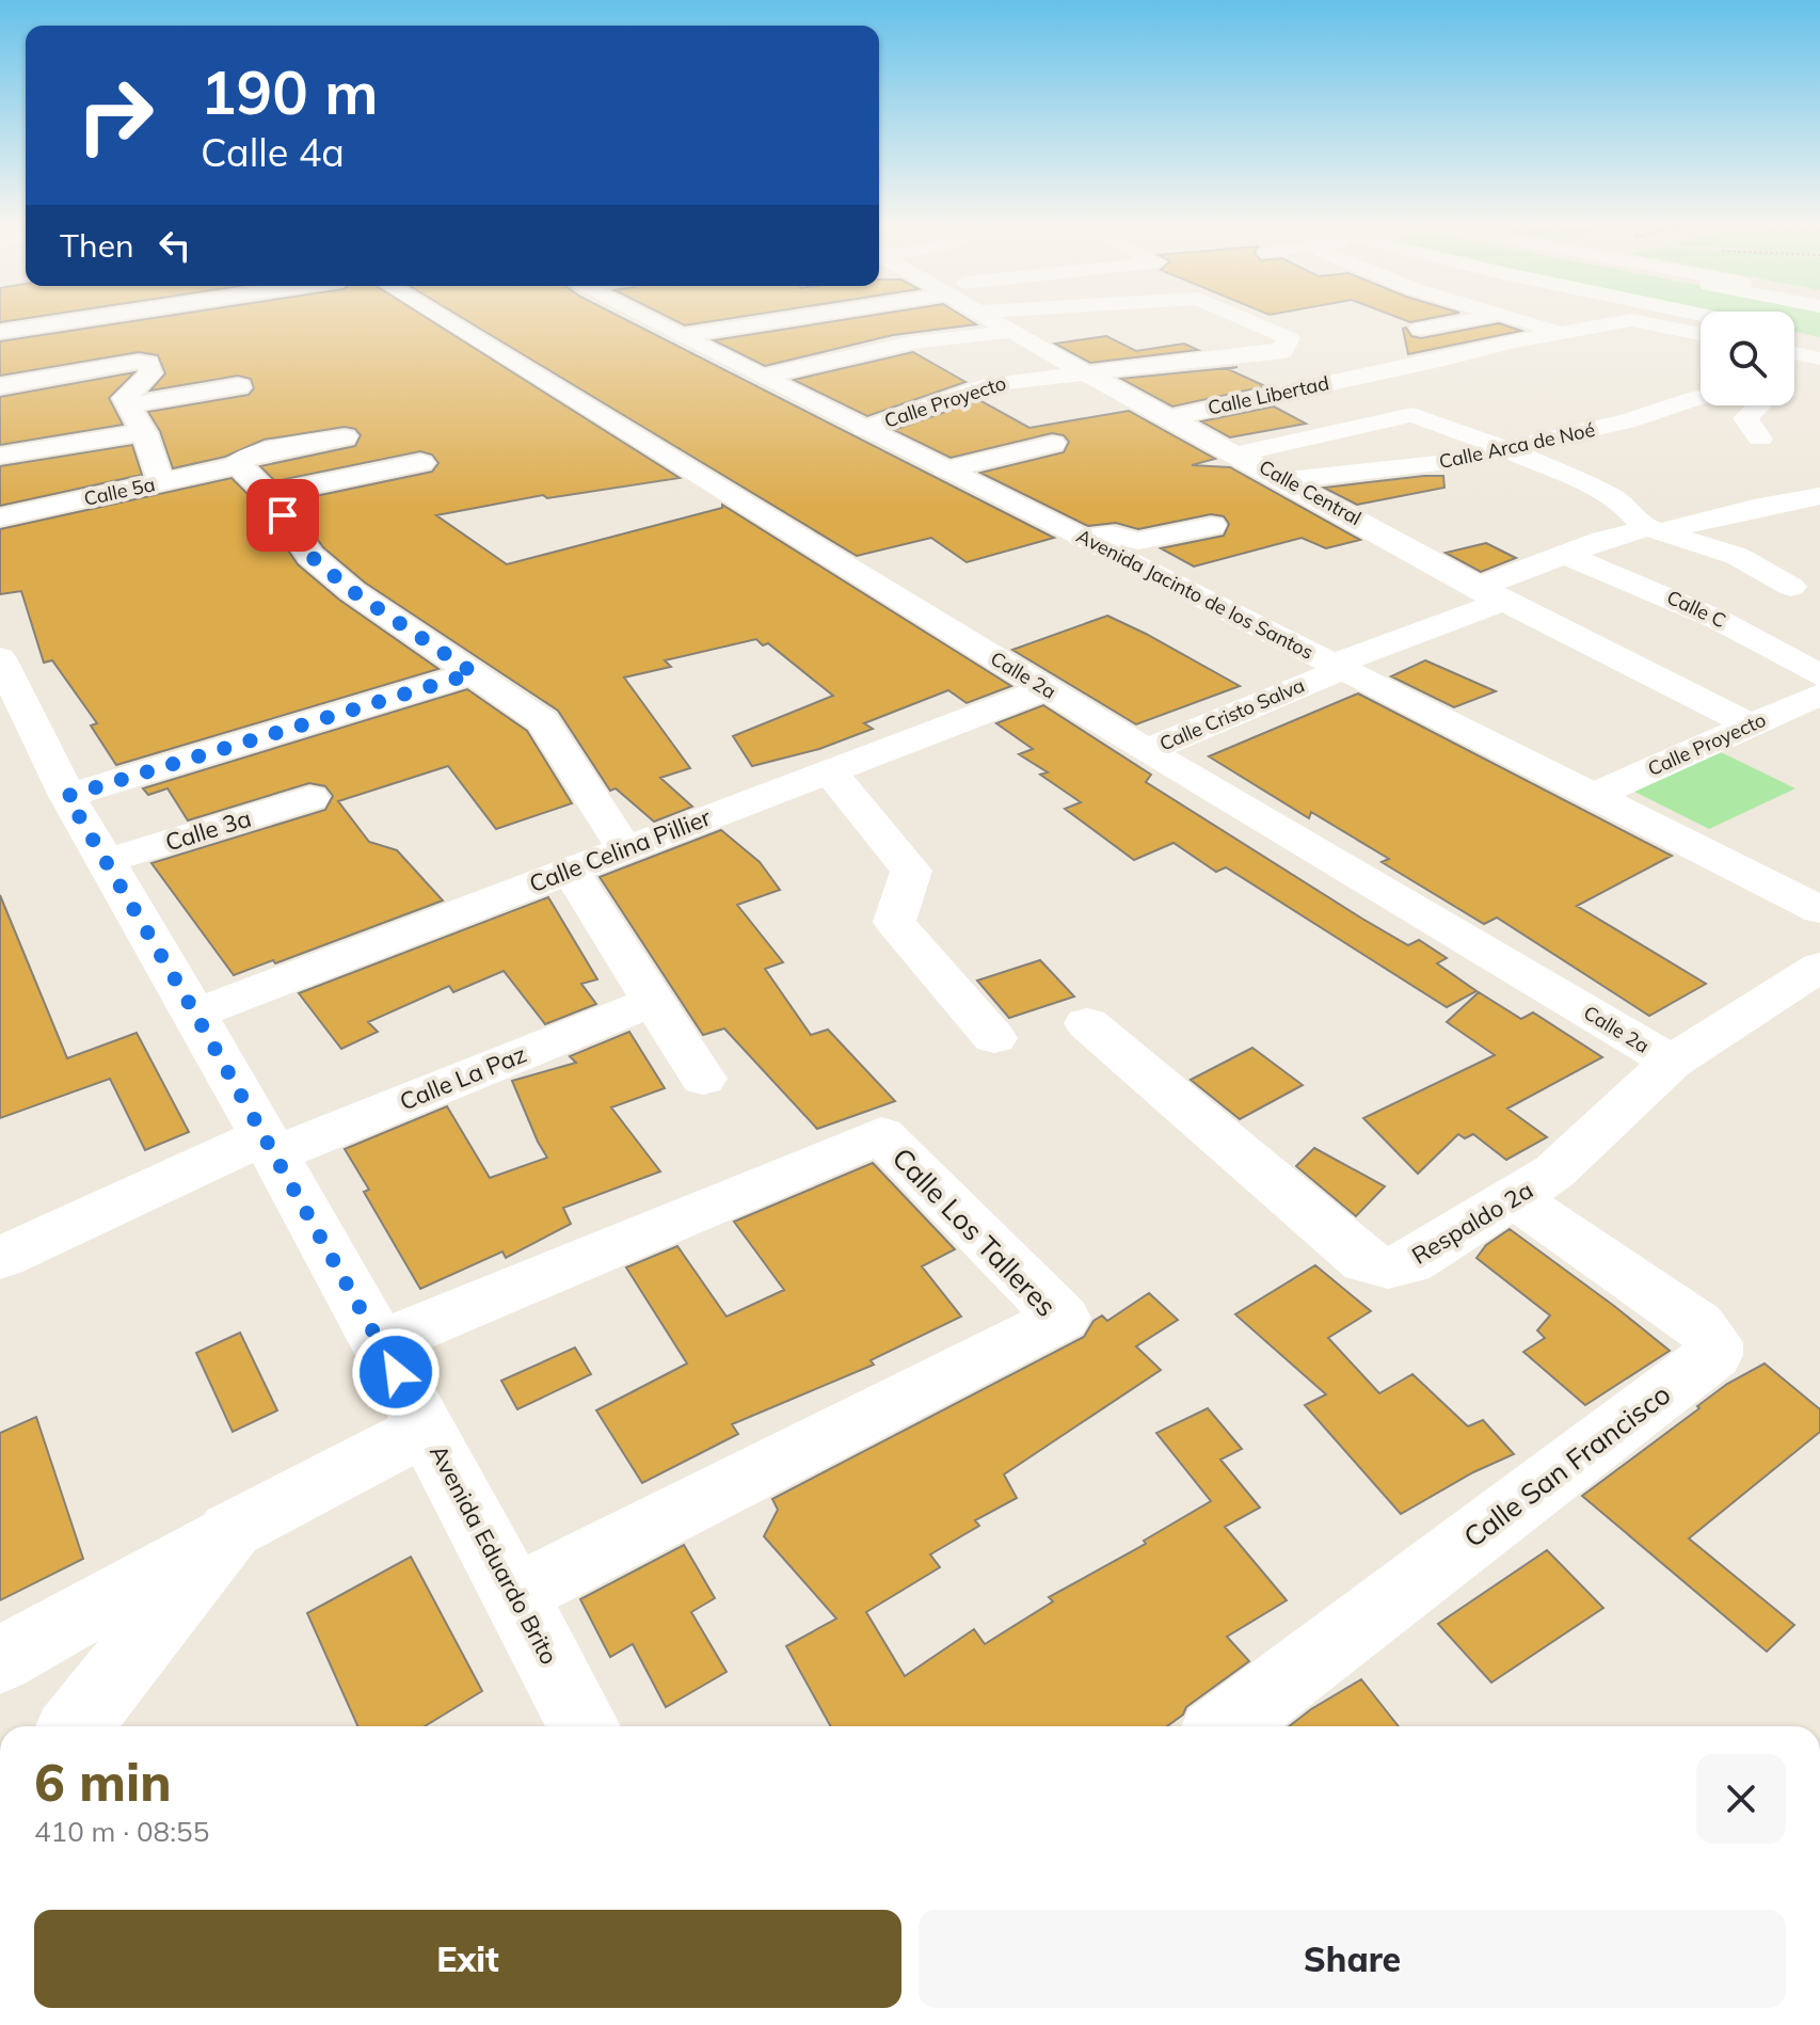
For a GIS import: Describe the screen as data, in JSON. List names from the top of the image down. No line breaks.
{"streets":{"street":["Calle Libertad","Calle Proyecto","Calle Arca de Noé","Calle 5a","Calle Central","Avenida Jacinto de los Santos","Calle C","Calle 2a","Calle Cristo Salva","Calle 3a","Calle Celina Pillier","Calle La Paz","Respaldo 2a","Calle Los Talleres","Calle San Francisco","Avenida Eduardo Brito"]},"crossings":[["Calle Libertad","Calle Central"],["Calle Proyecto","Calle Central"],["Calle Proyecto","Avenida Jacinto de los Santos"],["Calle Arca de Noé","Calle Central"],["Calle Central","Calle Cristo Salva"],["Avenida Jacinto de los Santos","Calle Cristo Salva"],["Calle C","Calle Cristo Salva"],["Calle 2a","Calle Cristo Salva"],["Calle 2a","Calle Celina Pillier"],["Calle 2a","Respaldo 2a"],["Calle 3a","Avenida Eduardo Brito"],["Calle Celina Pillier","Avenida Eduardo Brito"],["Calle La Paz","Avenida Eduardo Brito"],["Respaldo 2a","Calle San Francisco"],["Calle Los Talleres","Avenida Eduardo Brito"]],"page":{"turn":["190 m","Calle 4a"],"then":"Then","heading":["6 min","410 m · 08:55"],"buttons":["Exit","Share"]}}
